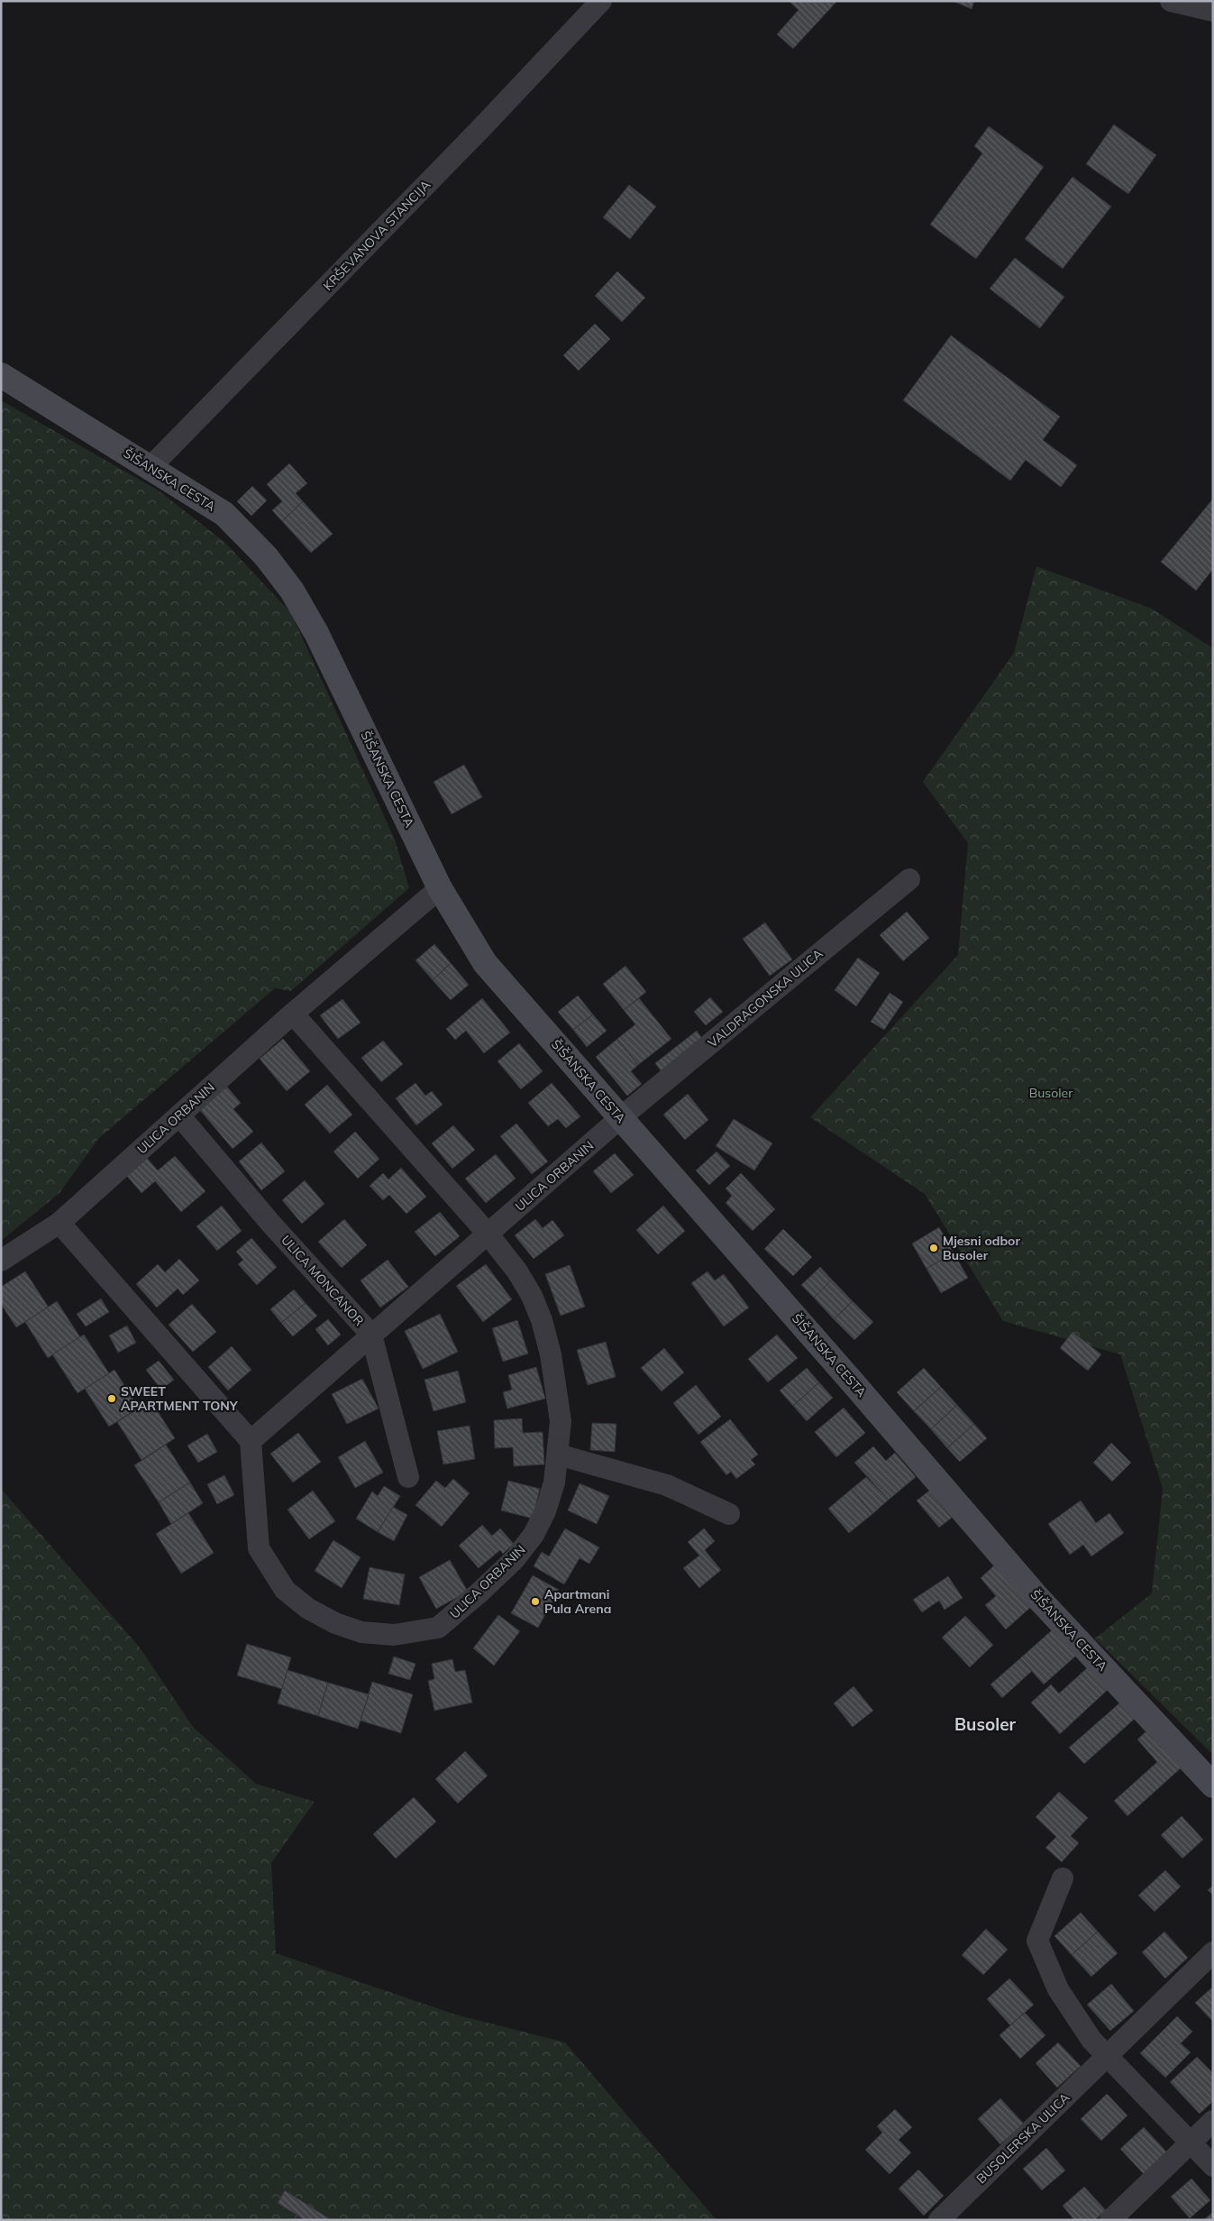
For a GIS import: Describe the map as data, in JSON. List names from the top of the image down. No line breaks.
{"streets":{"main road":["ŠIŠANSKA CESTA"],"street":["KRŠEVANOVA STANCIJA","VALDRAGONSKA ULICA","ULICA ORBANIN","ULICA MONCANOR","BUSOLERSKA ULICA"]},"crossings":[["KRŠEVANOVA STANCIJA","ŠIŠANSKA CESTA"],["ŠIŠANSKA CESTA","VALDRAGONSKA ULICA"],["ŠIŠANSKA CESTA","ULICA ORBANIN"],["VALDRAGONSKA ULICA","ULICA ORBANIN"],["ULICA ORBANIN","ULICA MONCANOR"]],"districts":["Busoler"],"parks":["Busoler"],"places":["Mjesni odbor Busoler","SWEET APARTMENT TONY","Apartmani Pula Arena"]}
